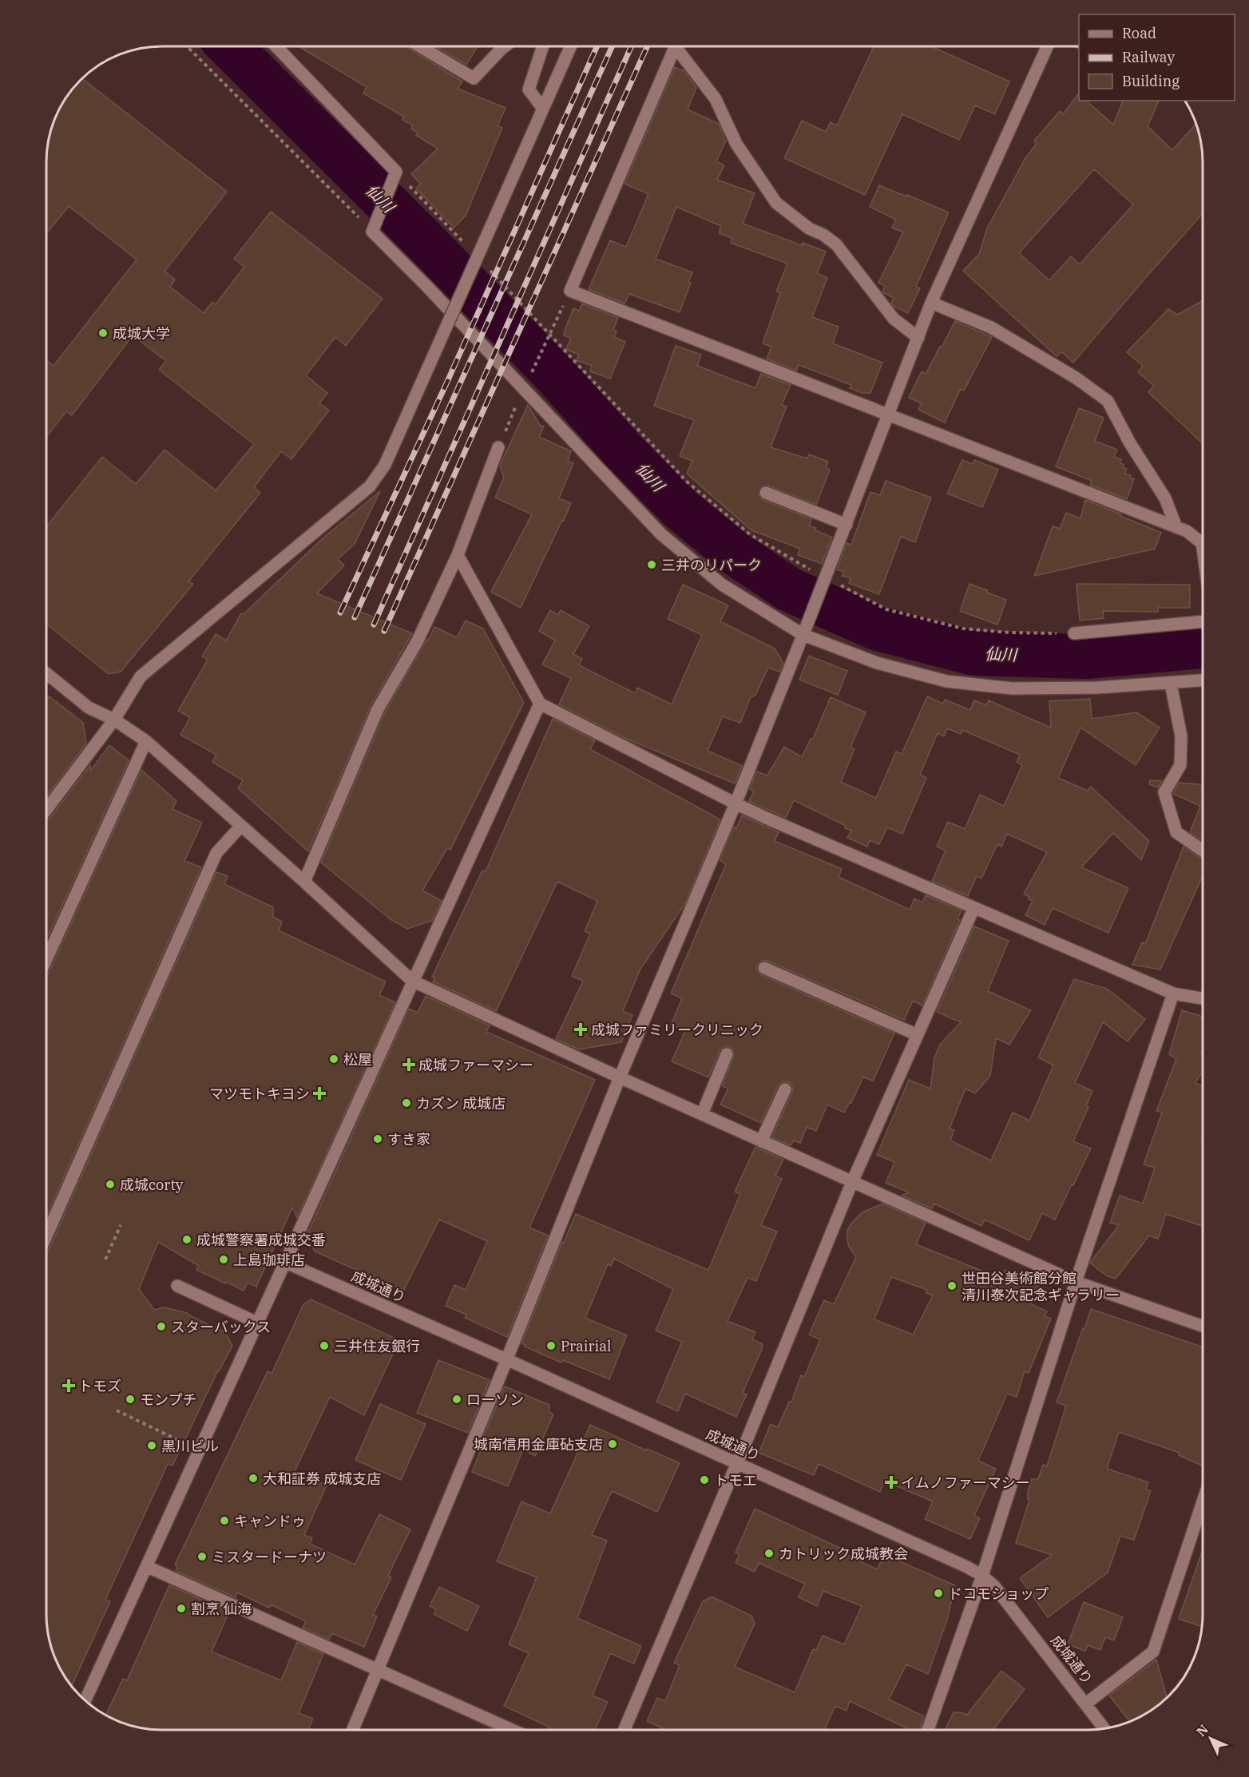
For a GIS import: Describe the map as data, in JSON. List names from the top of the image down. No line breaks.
{"streets":{"street":["成城通り"]},"water":["仙川"],"places":{"other":["成城大学","三井のリパーク","松屋","カズン 成城店","すき家","成城corty","成城警察署成城交番","上島珈琲店","世田谷美術館分館 清川泰次記念ギャラリー","スターバックス","三井住友銀行","Prairial","モンプチ","ローソン","城南信用金庫砧支店","黒川ビル","大和証券 成城支店","トモエ","キャンドゥ","カトリック成城教会","ミスタードーナツ","ドコモショップ","割烹 仙海"],"health":["成城ファミリークリニック","成城ファーマシー","マツモトキヨシ","トモズ","イムノファーマシー"]},"legend":["Road","Railway","Building"],"north":"top left"}
